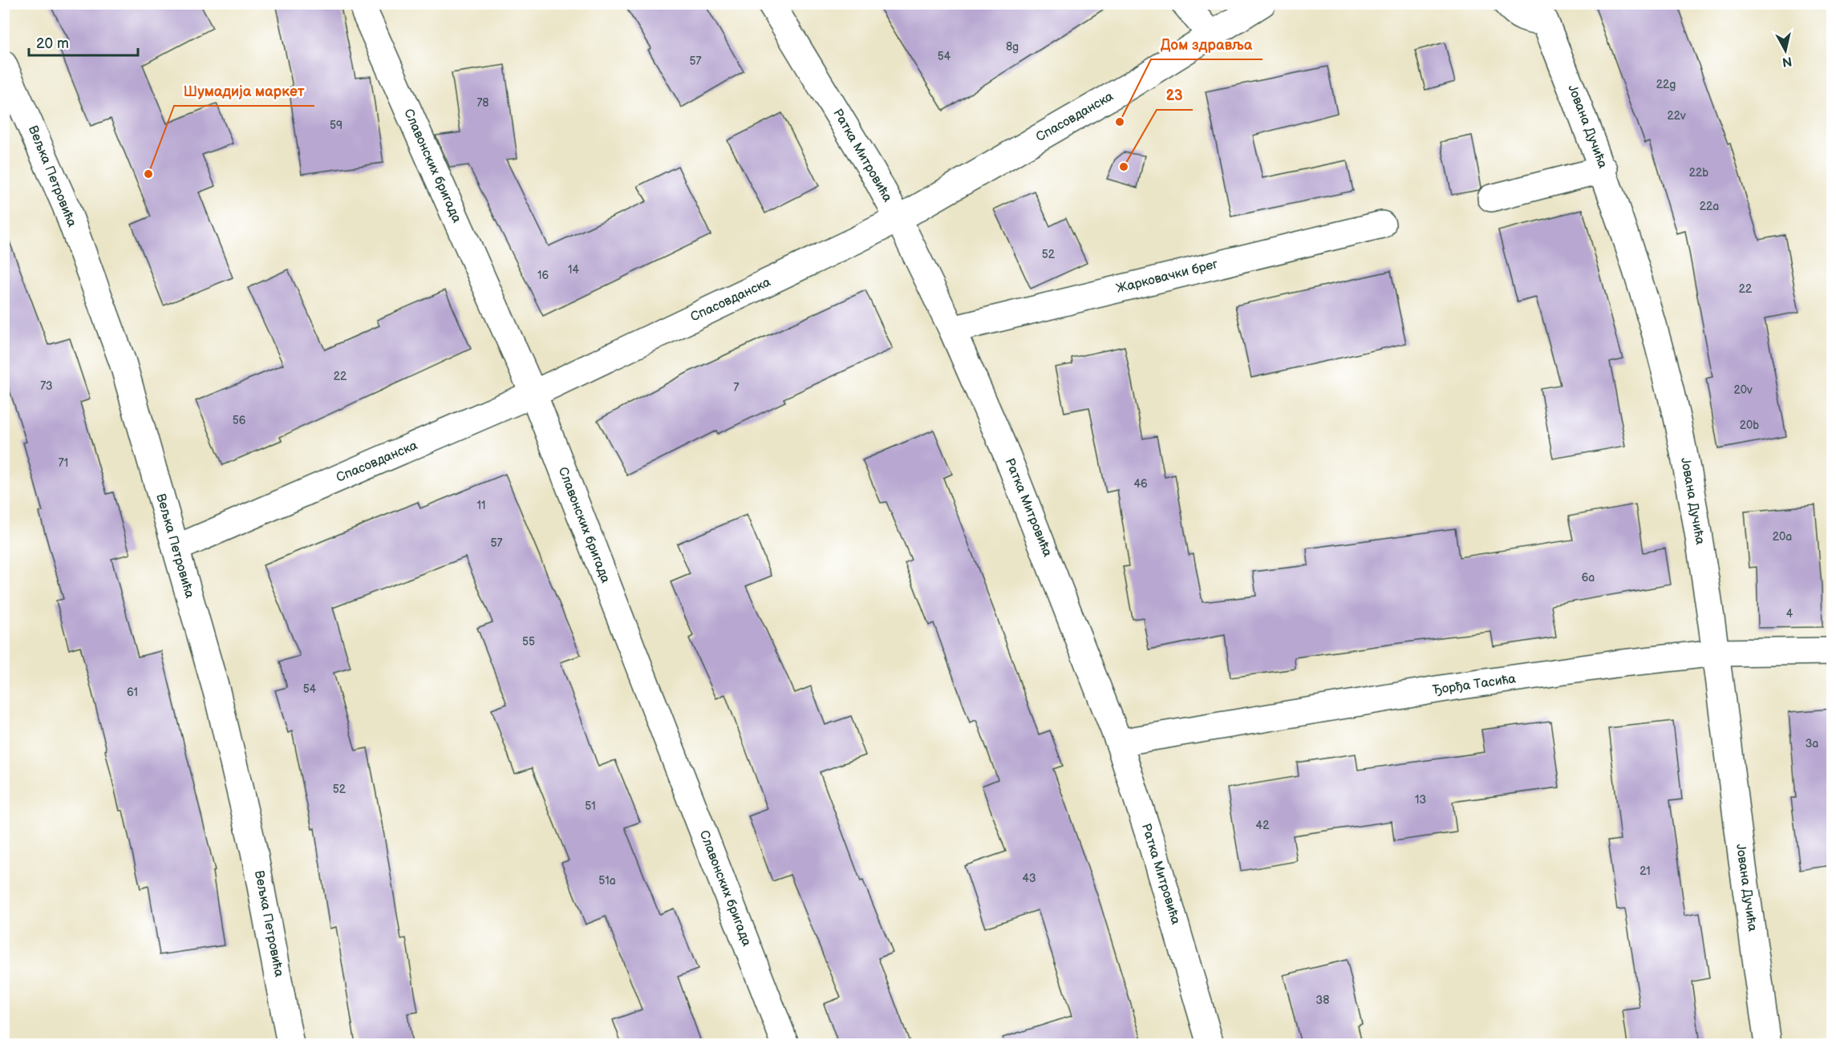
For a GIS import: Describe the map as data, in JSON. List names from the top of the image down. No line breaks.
{"streets":{"street":["Спасовданска","Јована Дучића","Ратка Митровића","Славонских бригада","Вељка Петровића","Жарковачки брег","Ђорђа Тасића"]},"crossings":[["Спасовданска","Ратка Митровића"],["Спасовданска","Славонских бригада"],["Спасовданска","Вељка Петровића"],["Јована Дучића","Ђорђа Тасића"],["Ратка Митровића","Жарковачки брег"],["Ратка Митровића","Ђорђа Тасића"]],"places":["Дом здравља","23","Шумадија маркет"],"house_numbers":["8g","54","57","22g","78","22v","59","22b","22a","52","14","16","22","22","73","7","20v","56","20b","71","46","11","20a","57","6a","4","55","54","61","3a","52","13","51","42","21","43","51a","38"],"scale_bar":"20 m","north":"bottom"}
